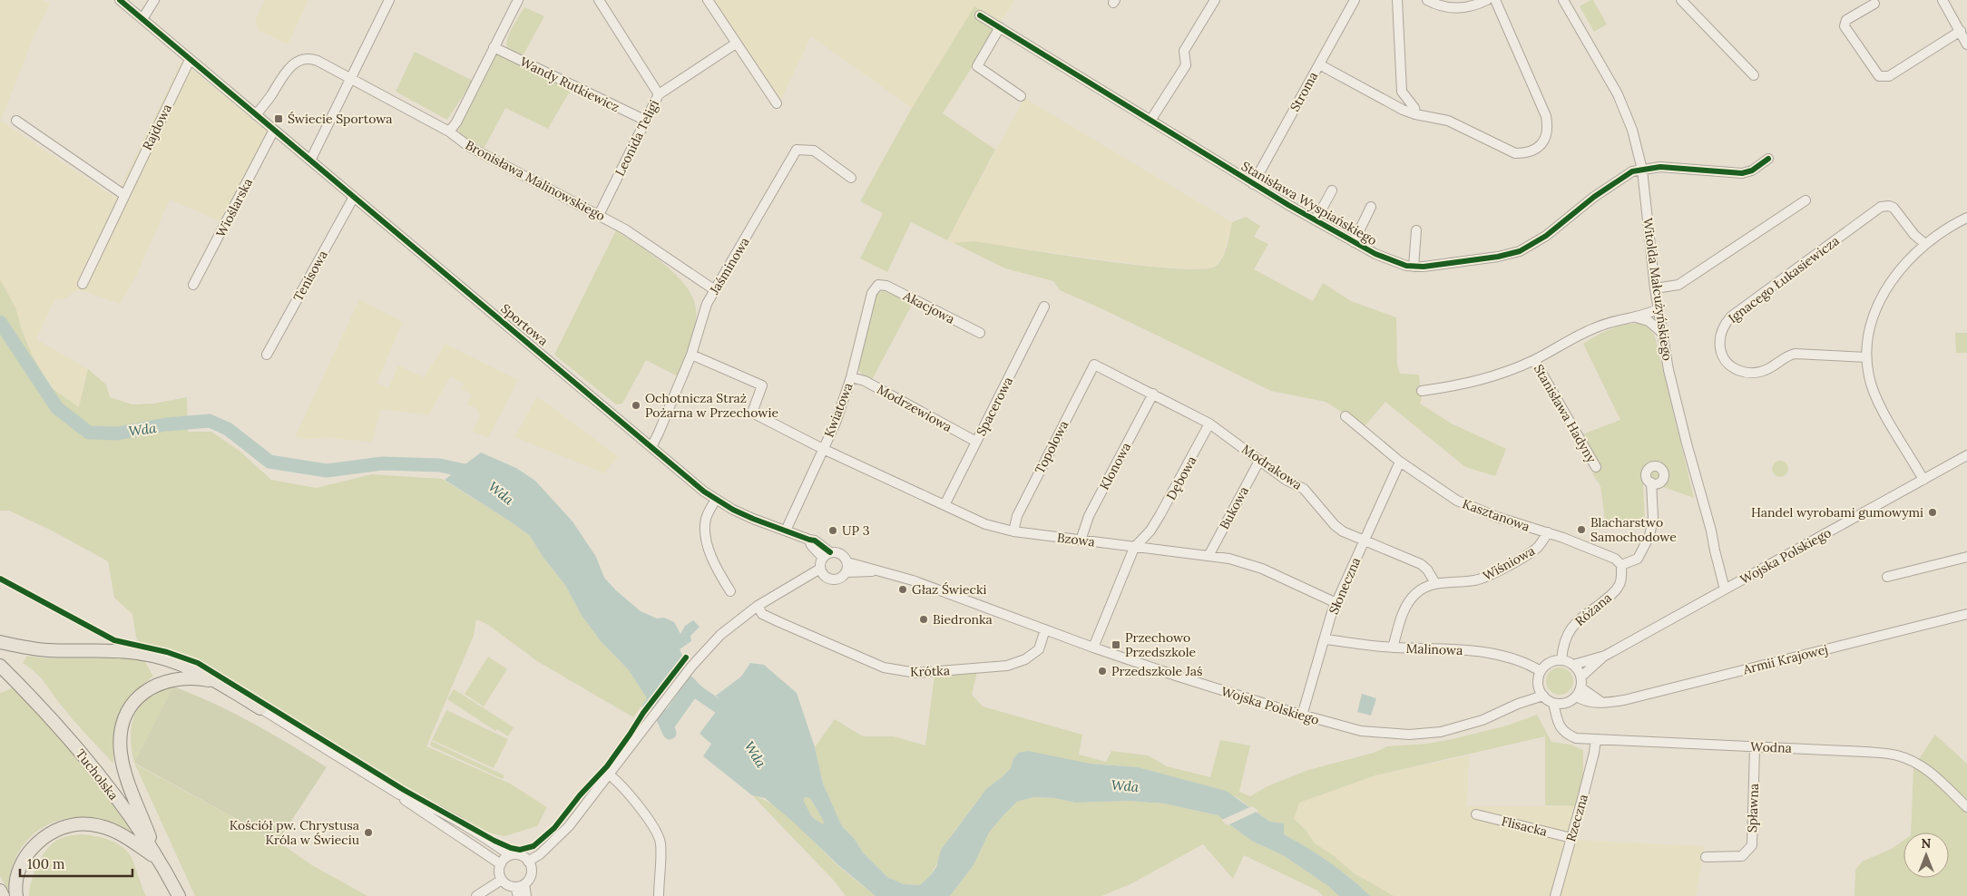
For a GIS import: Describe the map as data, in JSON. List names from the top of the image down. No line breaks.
{"streets":{"main road":["Tucholska"],"street":["Wandy Rutkiewicz","Stroma","Rajdowa","Leonida Teligi","Bronisława Malinowskiego","Stanisława Wyspiańskiego","Wioślarska","Jaśminowa","Tenisowa","Ignacego Łukasiewicza","Witolda Małcużyńskiego","Akacjowa","Sportowa","Spacerowa","Modrzewiowa","Kwiatowa","Stanisława Hadyny","Topolowa","Klonowa","Modrakowa","Dębowa","Bukowa","Kasztanowa","Bzowa","Wojska Polskiego","Wiśniowa","Słoneczna","Różana","Malinowa","Armii Krajowej","Krótka","Wodna","Spławna","Rzeczna","Flisacka"]},"crossings":[["Wandy Rutkiewicz","Leonida Teligi"],["Stroma","Stanisława Wyspiańskiego"],["Rajdowa","Sportowa"],["Leonida Teligi","Bronisława Malinowskiego"],["Bronisława Malinowskiego","Jaśminowa"],["Bronisława Malinowskiego","Sportowa"],["Stanisława Wyspiańskiego","Witolda Małcużyńskiego"],["Wioślarska","Sportowa"],["Jaśminowa","Sportowa"],["Jaśminowa","Bzowa"],["Tenisowa","Sportowa"],["Witolda Małcużyńskiego","Wojska Polskiego"],["Akacjowa","Kwiatowa"],["Sportowa","Kwiatowa"],["Spacerowa","Modrzewiowa"],["Spacerowa","Bzowa"],["Modrzewiowa","Kwiatowa"],["Kwiatowa","Bzowa"],["Topolowa","Modrakowa"],["Topolowa","Bzowa"],["Klonowa","Modrakowa"],["Klonowa","Bzowa"],["Modrakowa","Dębowa"],["Modrakowa","Bukowa"],["Modrakowa","Wiśniowa"],["Modrakowa","Słoneczna"],["Dębowa","Bzowa"],["Bukowa","Bzowa"],["Kasztanowa","Wiśniowa"],["Kasztanowa","Słoneczna"],["Kasztanowa","Różana"],["Bzowa","Słoneczna"],["Wojska Polskiego","Słoneczna"],["Wojska Polskiego","Różana"],["Wojska Polskiego","Malinowa"],["Wojska Polskiego","Armii Krajowej"],["Wojska Polskiego","Krótka"],["Wiśniowa","Malinowa"],["Słoneczna","Malinowa"],["Różana","Malinowa"],["Różana","Armii Krajowej"],["Malinowa","Armii Krajowej"],["Wodna","Spławna"],["Wodna","Rzeczna"],["Rzeczna","Flisacka"]],"water":["Wda"],"places":{"transit":["Świecie Sportowa","Przechowo Przedszkole"],"other":["Ochotnicza Straż Pożarna w Przechowie","Handel wyrobami gumowymi","Blacharstwo Samochodowe","UP 3","Głaz Świecki","Biedronka","Przedszkole Jaś","Kościół pw. Chrystusa Króla w Świeciu"]},"scale_bar":"100 m","north":"top"}
